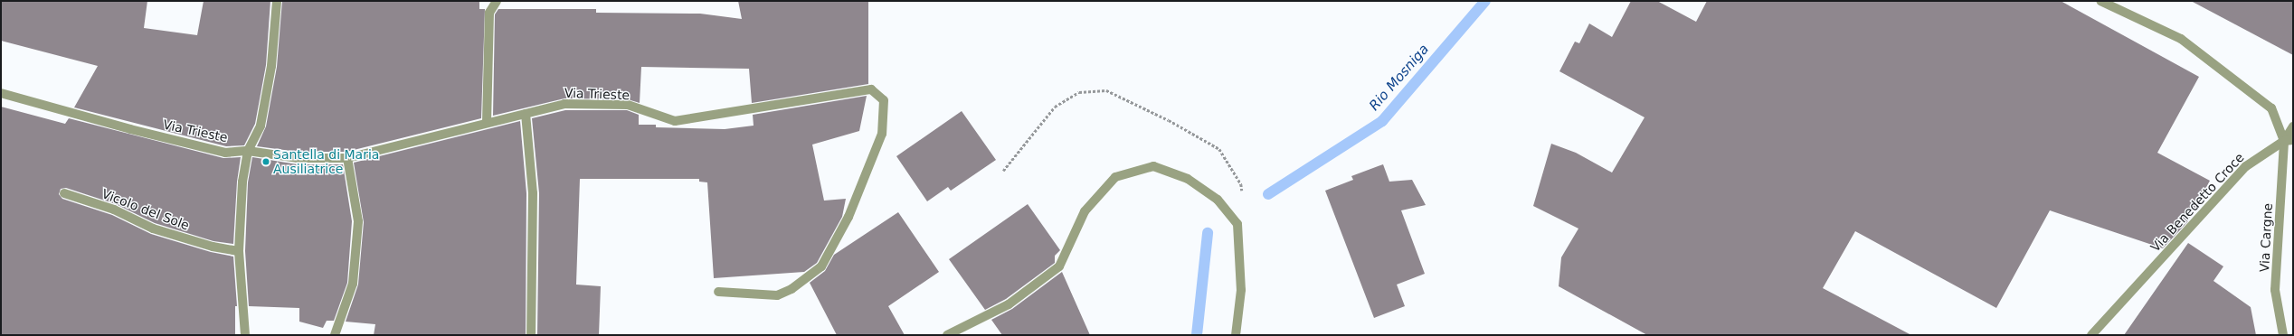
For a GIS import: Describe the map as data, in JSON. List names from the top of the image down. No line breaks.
{"streets":{"street":["Via Trieste","Via Benedetto Croce","Vicolo del Sole","Via Cargne"]},"crossings":[["Via Benedetto Croce","Via Cargne"]],"water":["Rio Mosniga"],"places":["Santella di Maria Ausiliatrice"]}
